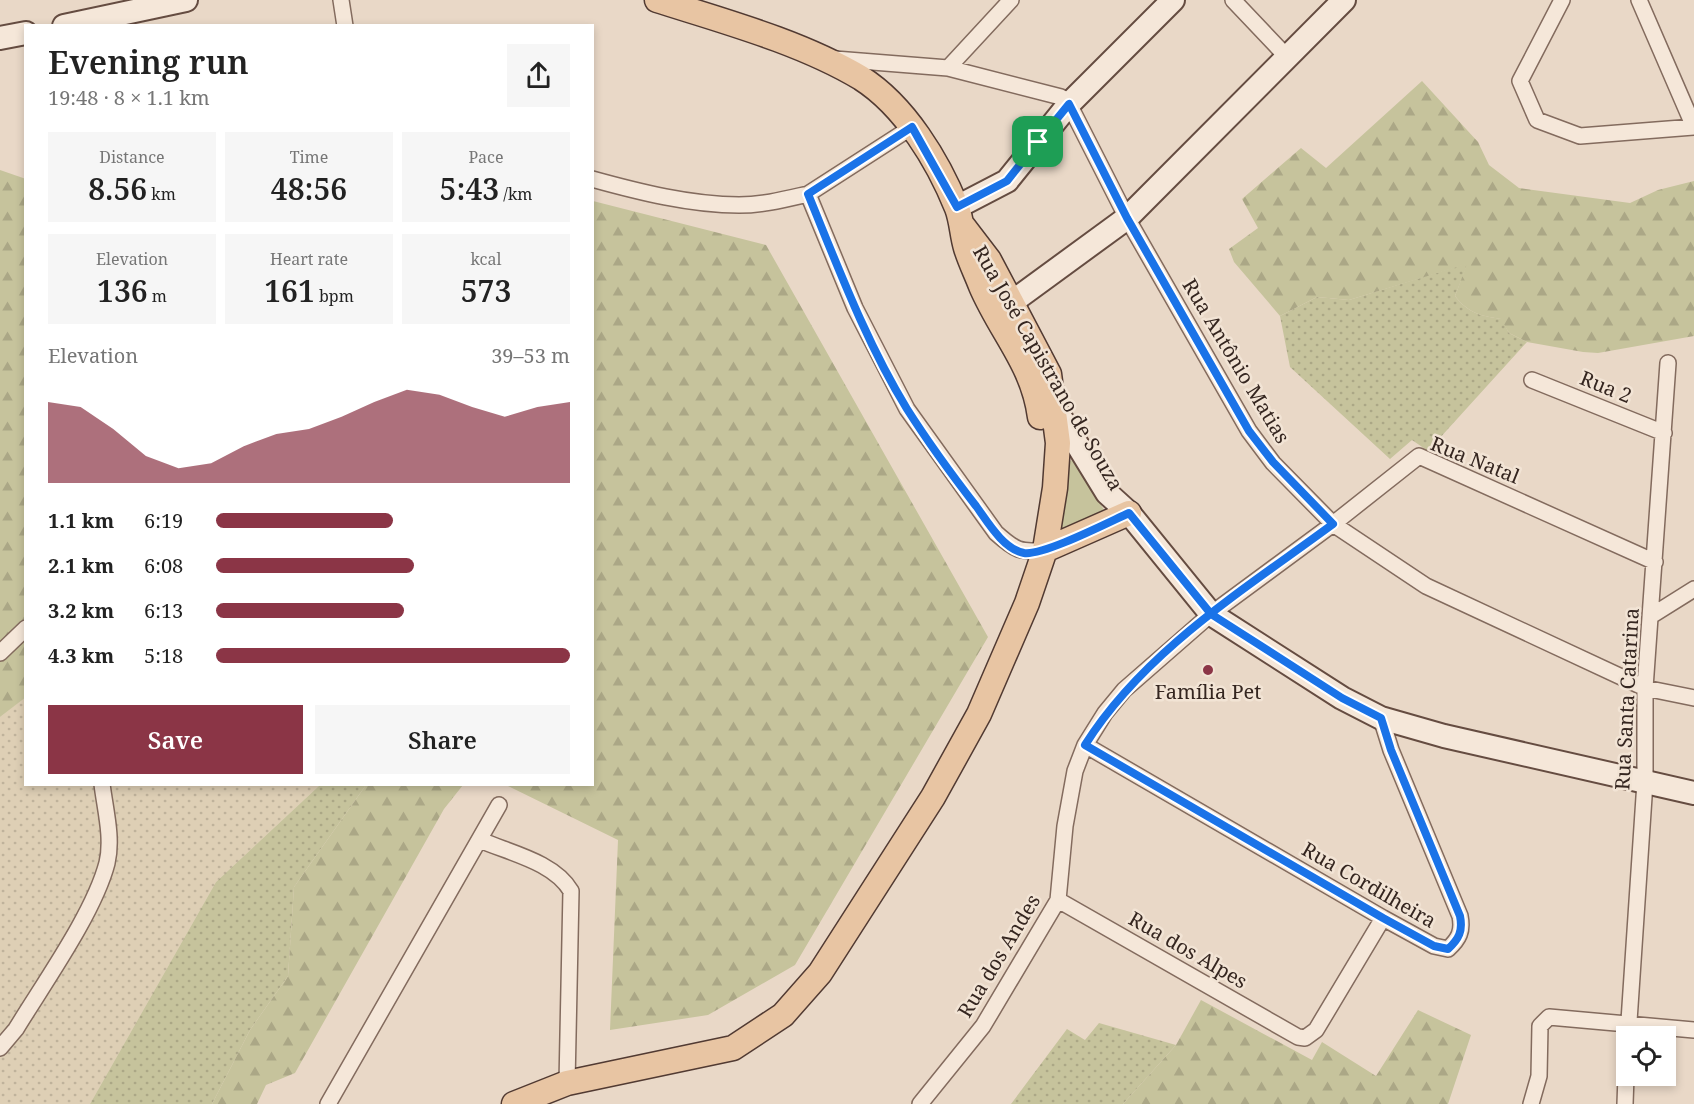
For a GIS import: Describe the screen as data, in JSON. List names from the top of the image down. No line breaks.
{"streets":{"main road":["Rua José Capistrano de Souza"],"street":["Rua Antônio Matias","Rua 2","Rua Natal","Rua Santa Catarina","Rua Cordilheira","Rua dos Alpes","Rua dos Andes"]},"crossings":[["Rua Antônio Matias","Rua Natal"],["Rua Antônio Matias","Rua Santa Catarina"],["Rua José Capistrano de Souza","Rua Natal"],["Rua José Capistrano de Souza","Rua Santa Catarina"],["Rua José Capistrano de Souza","Rua Cordilheira"],["Rua José Capistrano de Souza","Rua dos Andes"],["Rua 2","Rua Santa Catarina"],["Rua Natal","Rua Santa Catarina"],["Rua Natal","Rua dos Andes"],["Rua Cordilheira","Rua dos Alpes"],["Rua Cordilheira","Rua dos Andes"],["Rua dos Alpes","Rua dos Andes"]],"places":["Família Pet"],"page":{"heading":["Evening run","19:48 · 8 × 1.1 km"],"stats":[["Distance","8.56 km"],["Time","48:56"],["Pace","5:43 /km"],["Elevation","136 m"],["Heart rate","161 bpm"],["kcal","573"]],"chart":["Elevation","39–53 m"],"list":[{"name":"1.1 km","note":"6:19"},{"name":"2.1 km","note":"6:08"},{"name":"3.2 km","note":"6:13"},{"name":"4.3 km","note":"5:18"}],"buttons":["Save","Share"]}}
